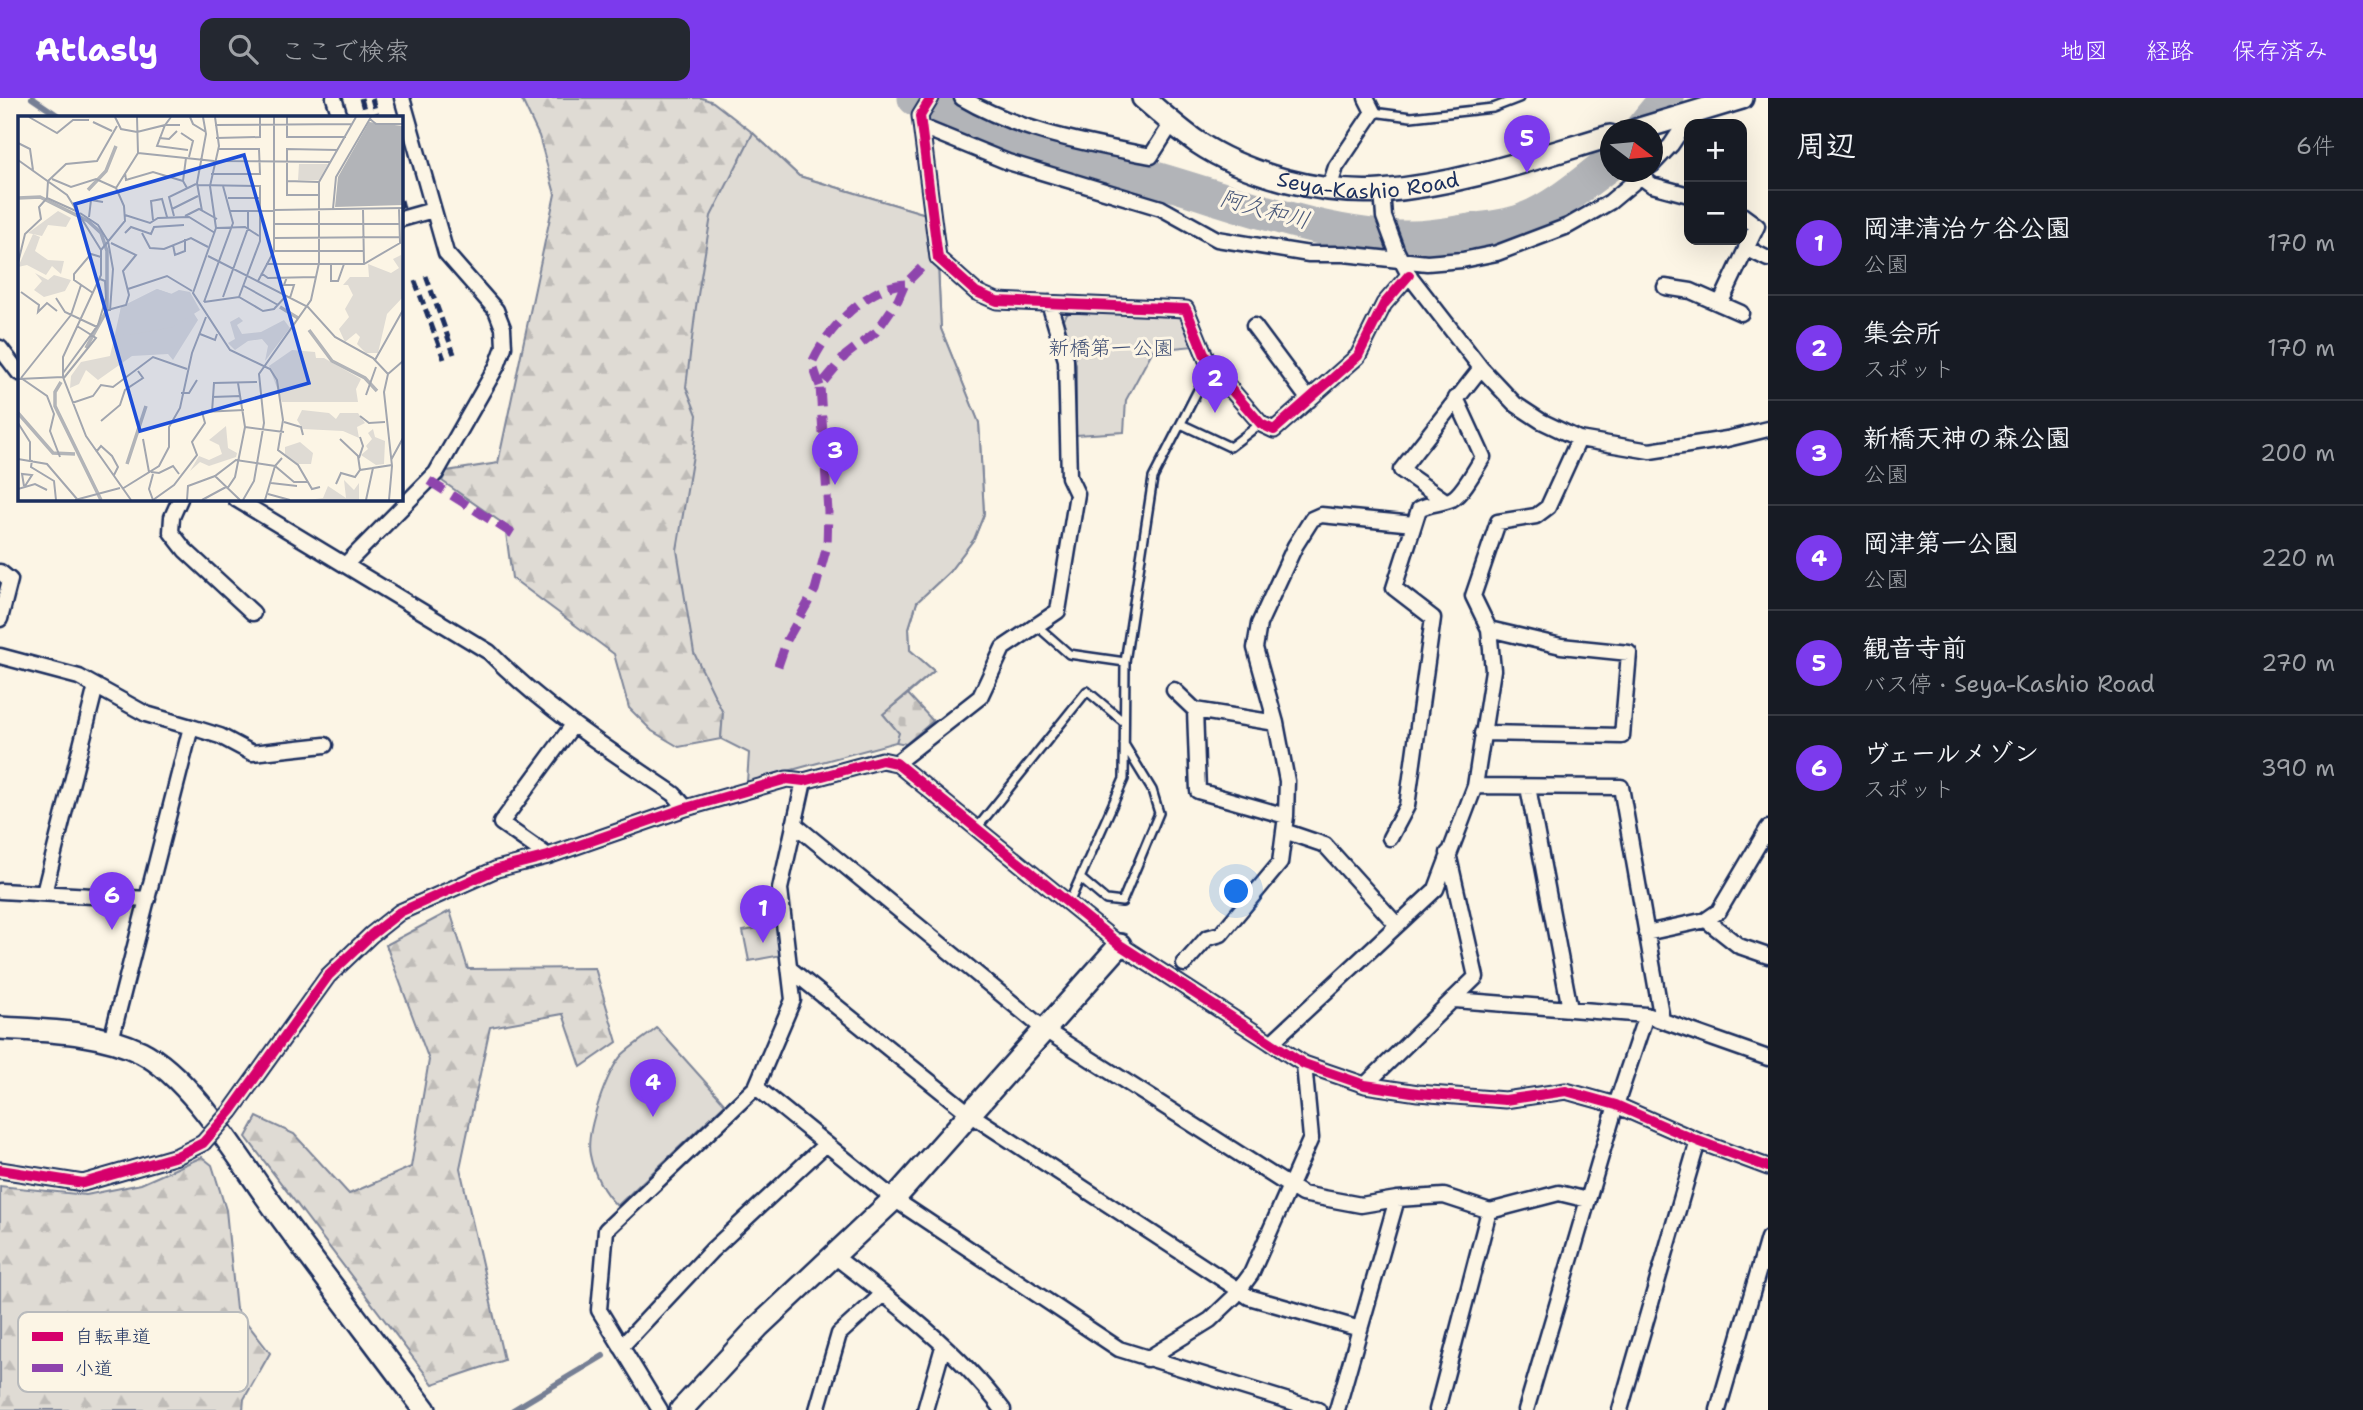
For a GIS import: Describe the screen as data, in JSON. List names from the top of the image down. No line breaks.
{"streets":{"street":["Seya-Kashio Road"]},"water":["阿久和川"],"parks":["新橋第一公園"],"legend":["自転車道","小道"],"north":"right","page":{"header":"Atlasly","search":"ここで検索","nav":["地図","経路","保存済み"],"heading":["周辺","6件"],"pins":["5","2","3","6","1","4"],"map_buttons":["+","−"],"list":[{"mark":"1","name":"岡津清治ケ谷公園","note":"公園","value":"170 m"},{"mark":"2","name":"集会所","note":"スポット","value":"170 m"},{"mark":"3","name":"新橋天神の森公園","note":"公園","value":"200 m"},{"mark":"4","name":"岡津第一公園","note":"公園","value":"220 m"},{"mark":"5","name":"観音寺前","note":"バス停 · Seya-Kashio Road","value":"270 m"},{"mark":"6","name":"ヴェールメゾン","note":"スポット","value":"390 m"}]}}
